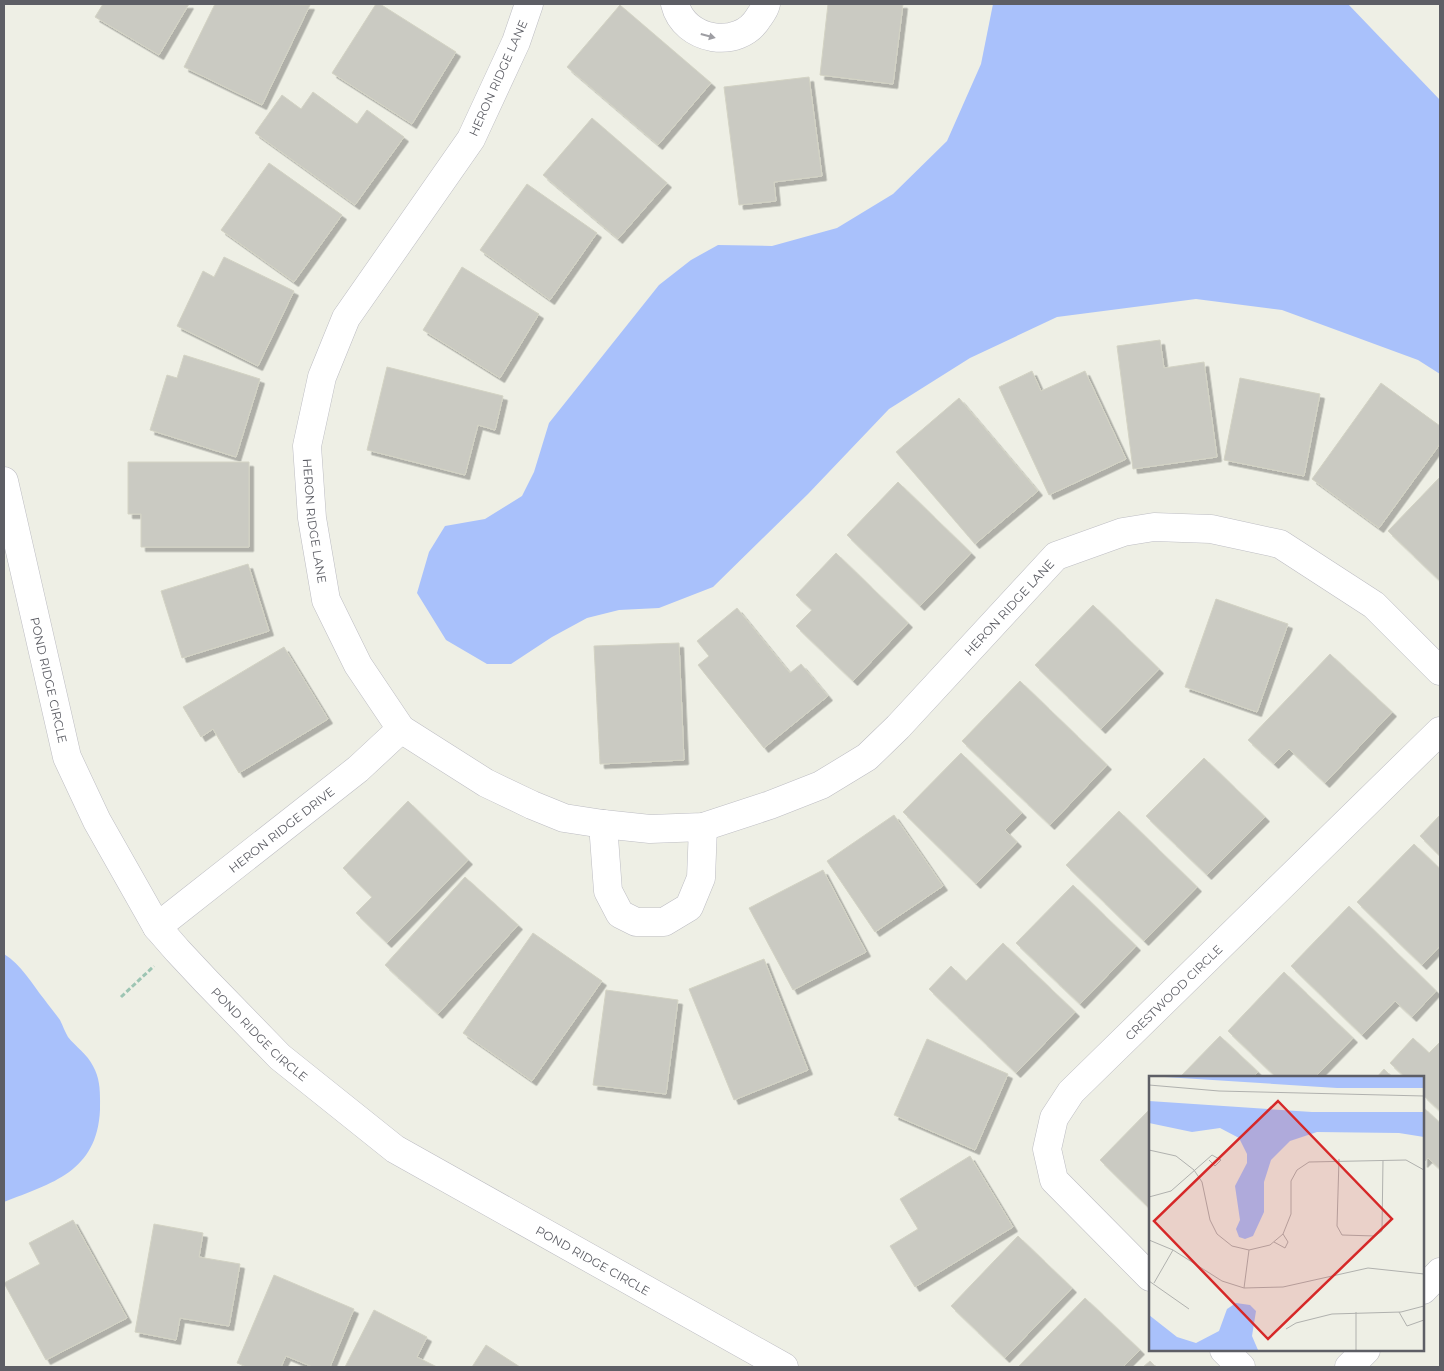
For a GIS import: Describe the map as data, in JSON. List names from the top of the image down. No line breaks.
{"streets":{"street":["HERON RIDGE LANE","POND RIDGE CIRCLE","HERON RIDGE DRIVE","CRESTWOOD CIRCLE"]},"crossings":[["HERON RIDGE LANE","HERON RIDGE DRIVE"],["POND RIDGE CIRCLE","HERON RIDGE DRIVE"]]}
